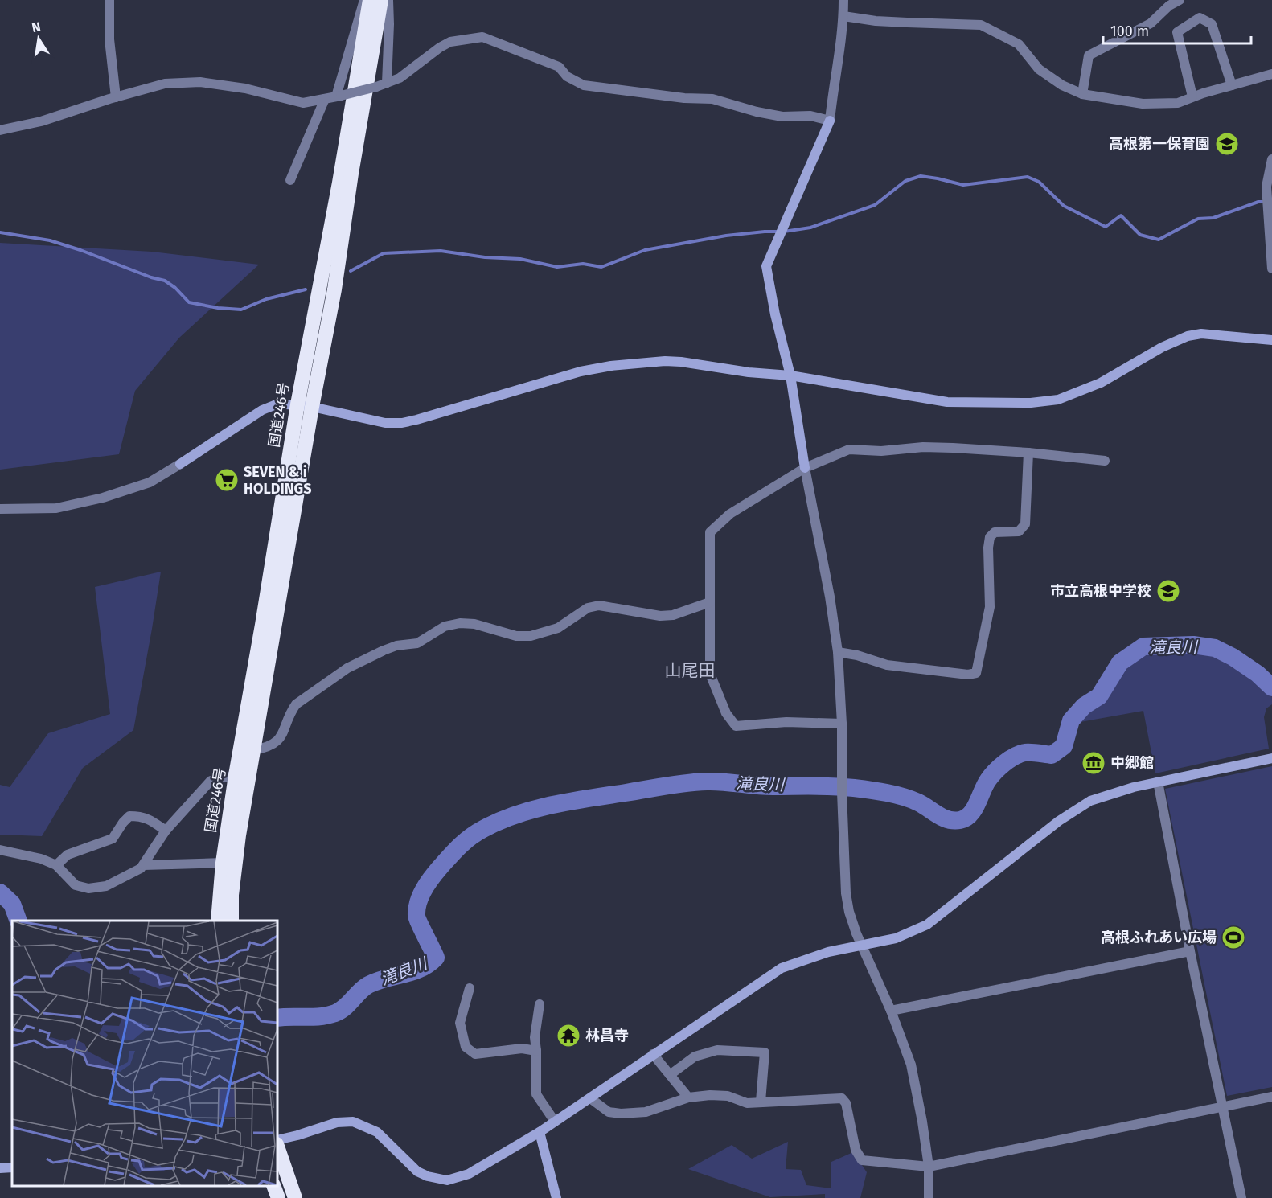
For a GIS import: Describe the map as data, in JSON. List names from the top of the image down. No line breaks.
{"streets":{"highway":["国道246号"]},"districts":["山尾田"],"water":["滝良川"],"places":{"school or university":["高根第一保育園","市立高根中学校"],"supermarket":["SEVEN & i HOLDINGS"],"museum":["中郷館"],"sports":["高根ふれあい広場"],"temple":["林昌寺"]},"scale_bar":"100 m","north":"top"}
